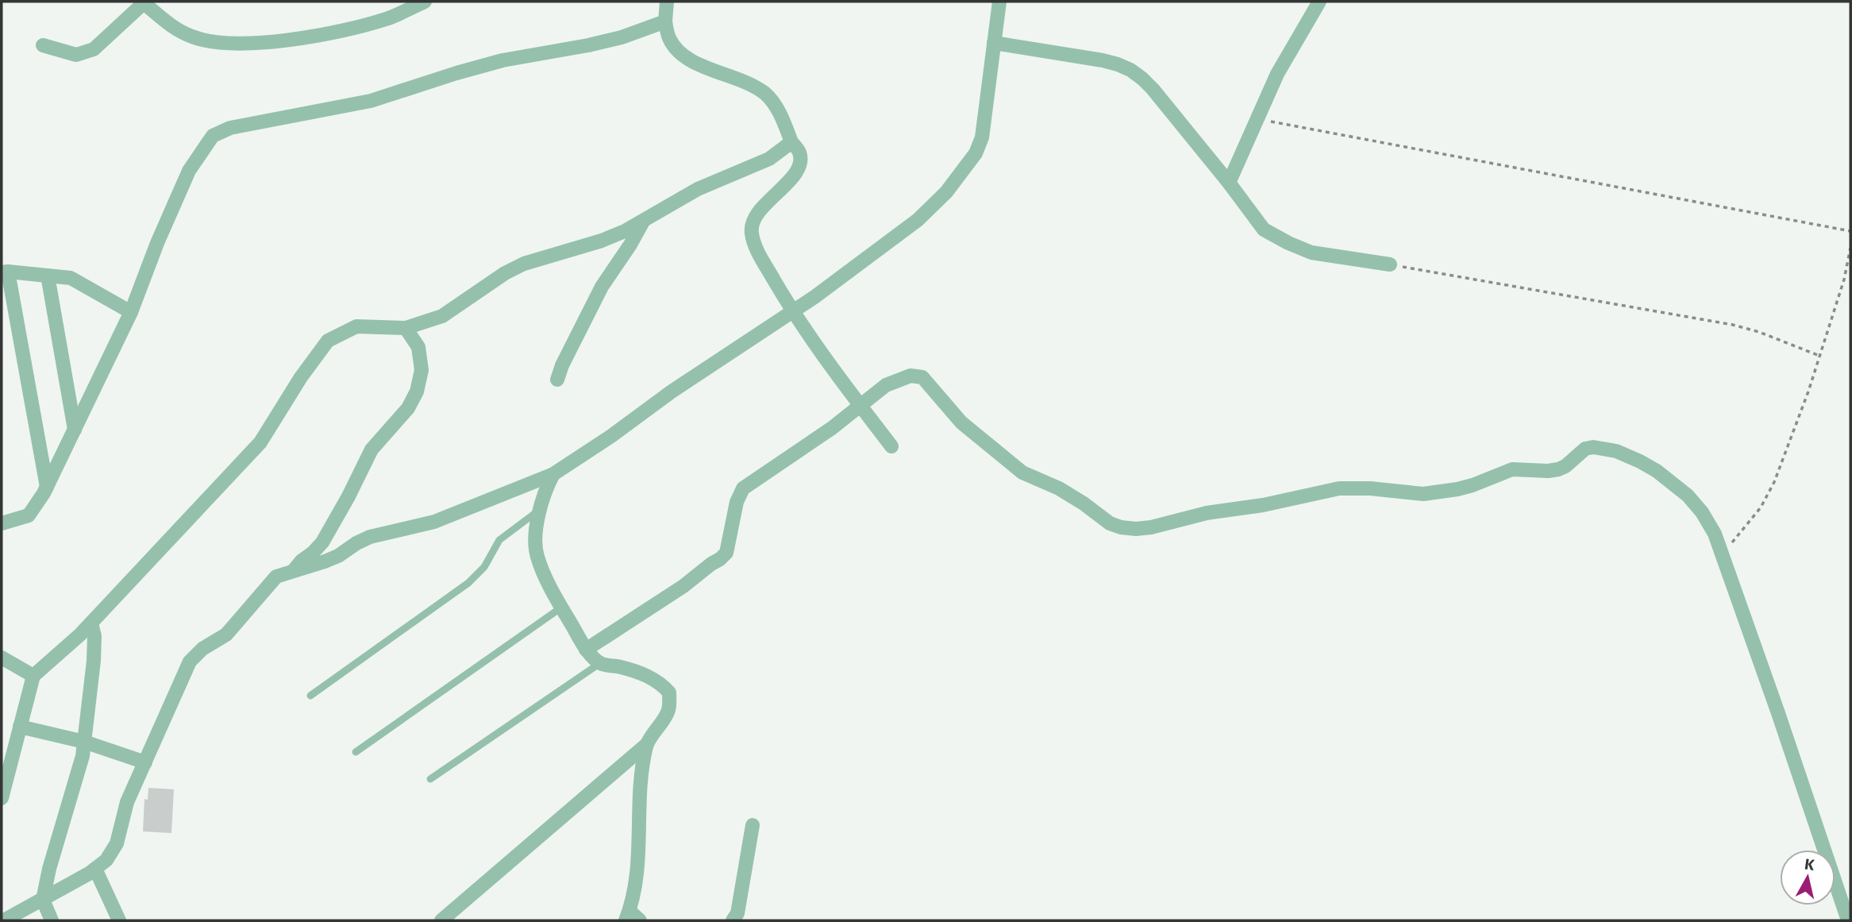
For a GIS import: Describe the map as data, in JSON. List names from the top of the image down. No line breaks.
{"north":"top"}
